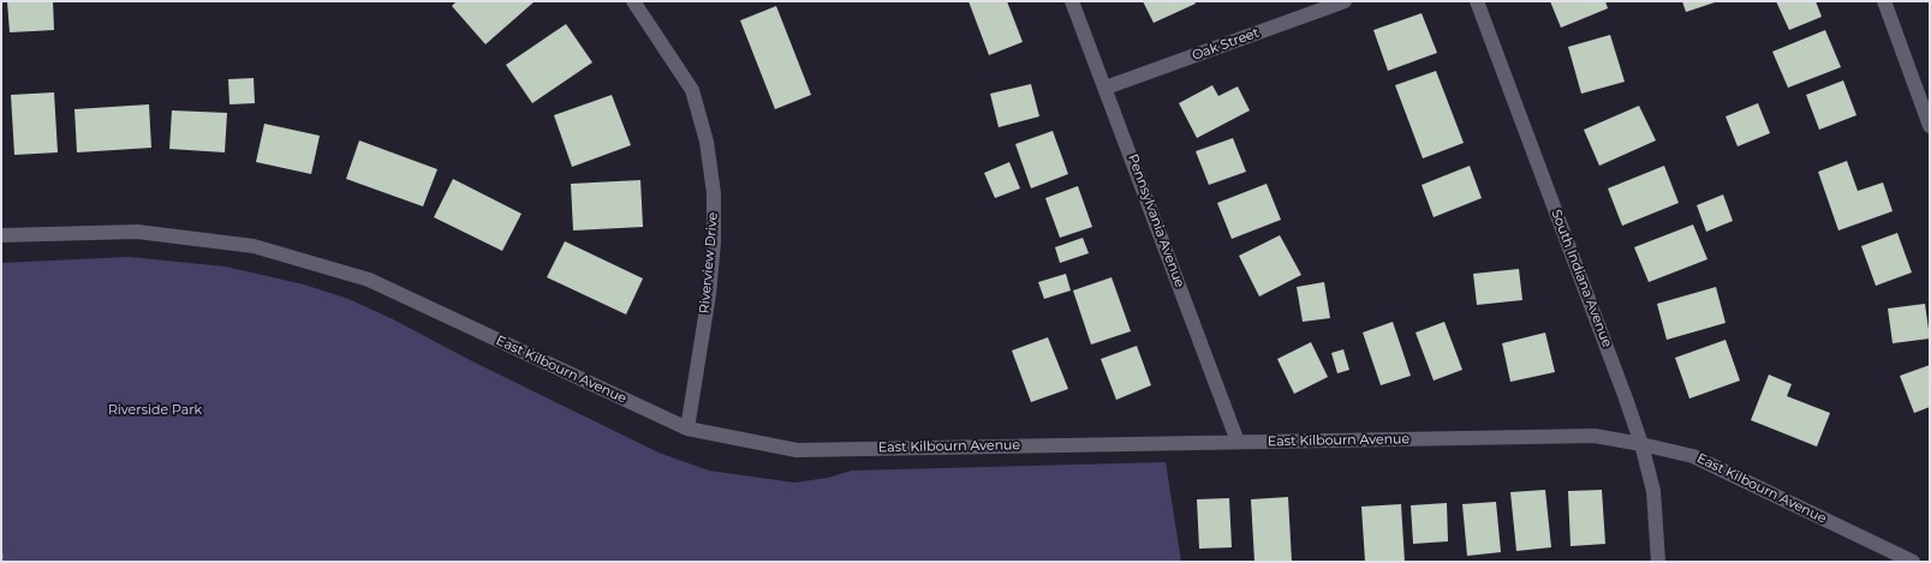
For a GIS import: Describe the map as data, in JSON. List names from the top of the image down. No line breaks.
{"streets":{"street":["Oak Street","Pennsylvania Avenue","Riverview Drive","South Indiana Avenue","East Kilbourn Avenue"]},"crossings":[["Oak Street","Pennsylvania Avenue"],["Pennsylvania Avenue","East Kilbourn Avenue"],["Riverview Drive","East Kilbourn Avenue"],["South Indiana Avenue","East Kilbourn Avenue"]],"parks":["Riverside Park"]}
